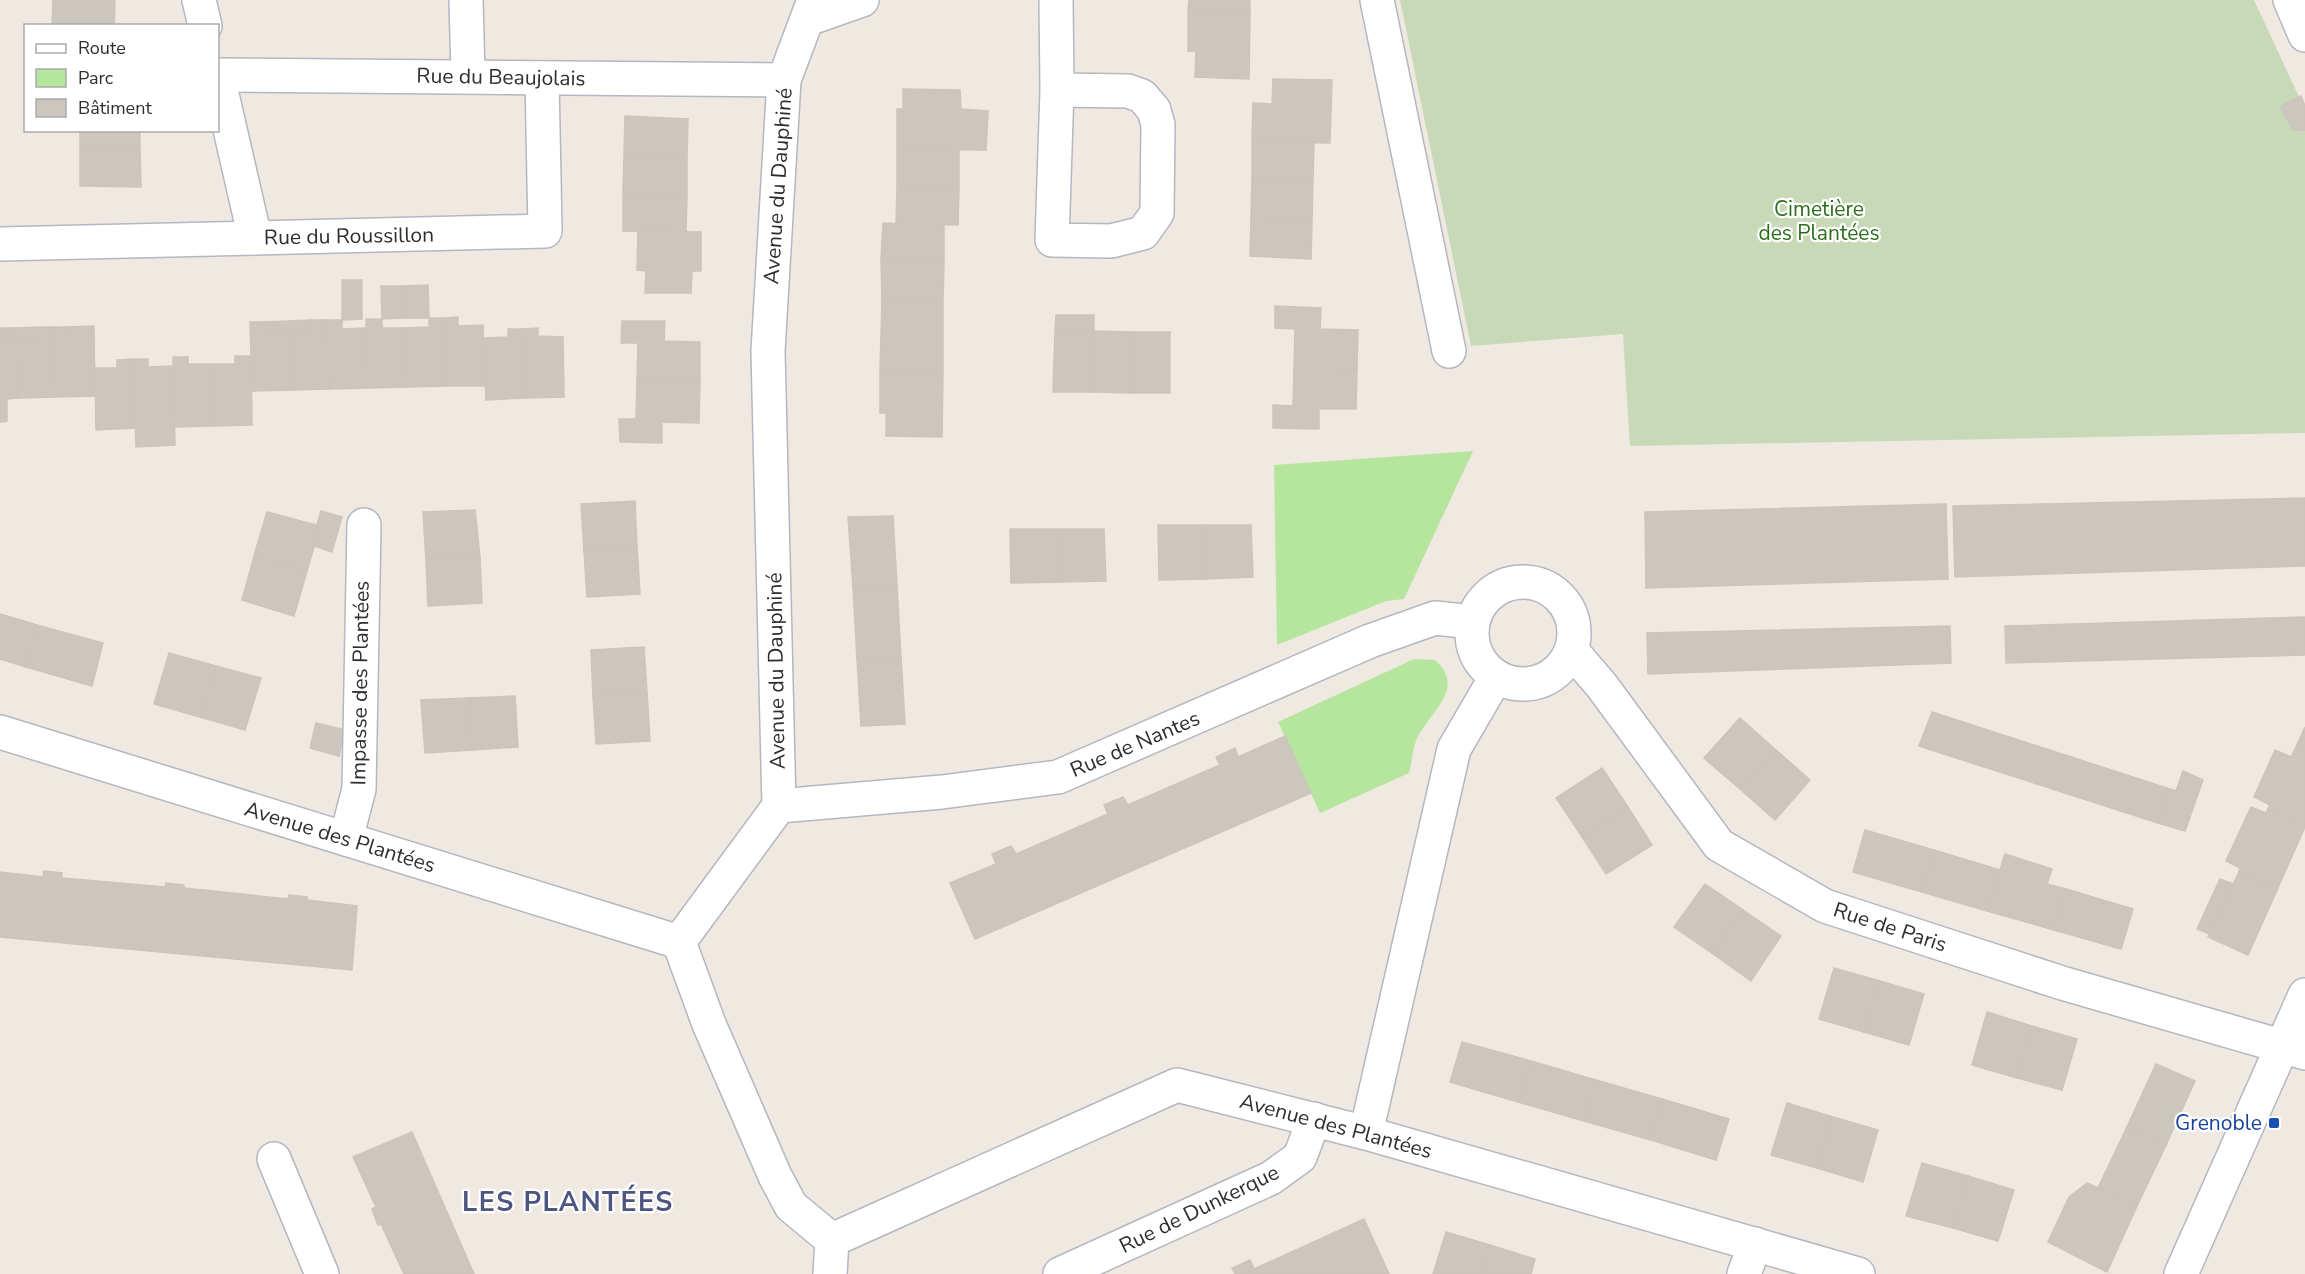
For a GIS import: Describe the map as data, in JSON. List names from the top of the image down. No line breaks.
{"streets":{"street":["Rue du Beaujolais","Avenue du Dauphiné","Rue du Roussillon","Impasse des Plantées","Rue de Nantes","Avenue des Plantées","Rue de Paris","Rue de Dunkerque"]},"crossings":[["Rue du Beaujolais","Avenue du Dauphiné"],["Rue du Beaujolais","Rue du Roussillon"],["Avenue du Dauphiné","Rue de Nantes"],["Impasse des Plantées","Avenue des Plantées"],["Rue de Nantes","Rue de Paris"],["Avenue des Plantées","Rue de Dunkerque"]],"districts":["LES PLANTÉES"],"parks":["Cimetière des Plantées"],"places":{"transit":["Grenoble"]},"legend":["Route","Parc","Bâtiment"]}
